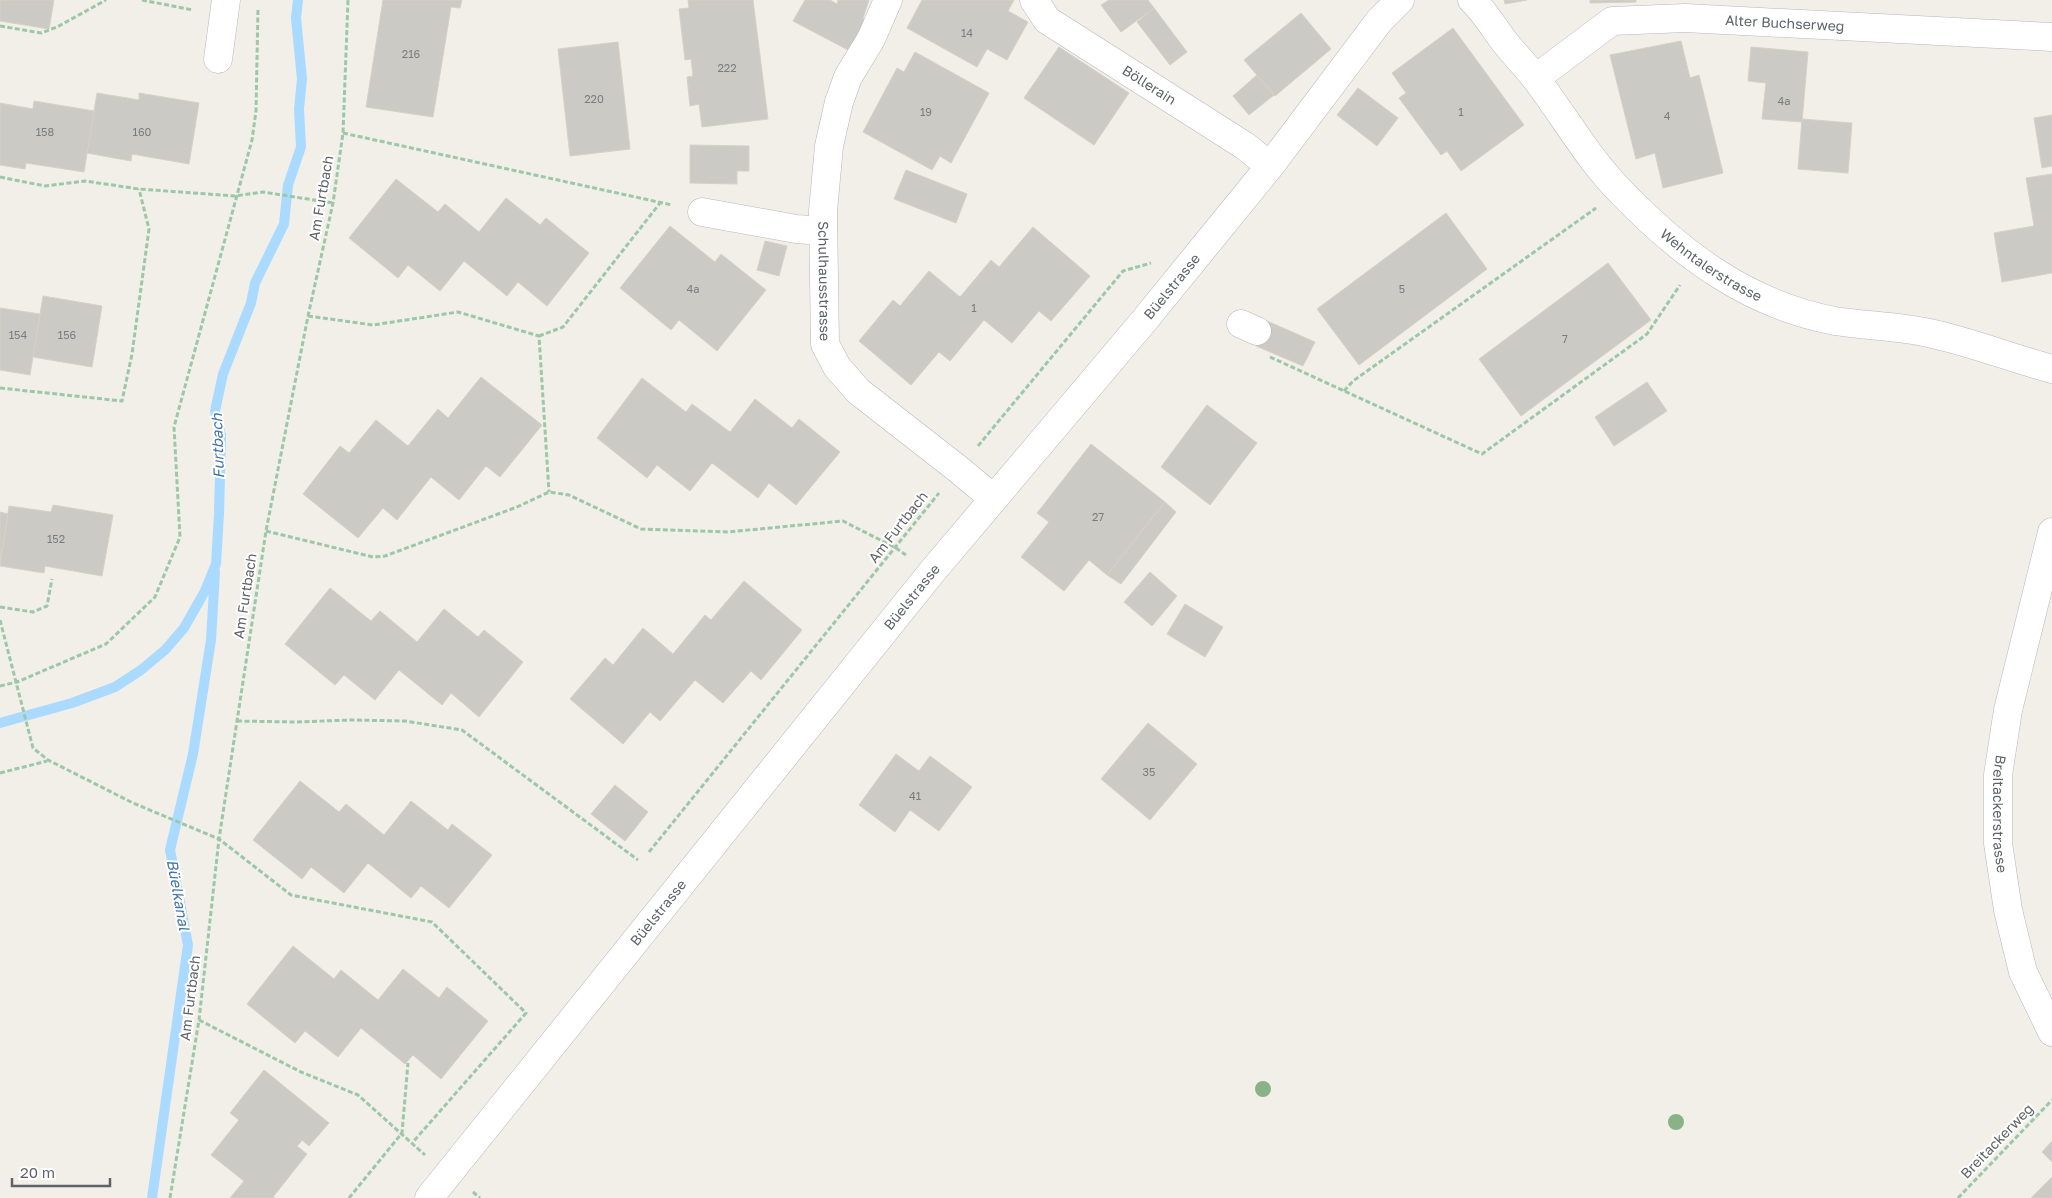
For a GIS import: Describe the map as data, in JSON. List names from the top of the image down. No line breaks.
{"streets":{"street":["Alter Buchserweg","Böllerain","Wehntalerstrasse","Schulhausstrasse","Büelstrasse","Breitackerstrasse"],"path":["Am Furtbach","Breitackerweg"]},"crossings":[["Alter Buchserweg","Wehntalerstrasse"],["Böllerain","Büelstrasse"],["Am Furtbach","Schulhausstrasse"],["Am Furtbach","Büelstrasse"],["Schulhausstrasse","Büelstrasse"]],"water":["Furtbach","Büelkanal"],"house_numbers":["14","216","222","220","4a","19","1","4","158","160","4a","5","1","154","156","7","27","152","35","41"],"scale_bar":"20 m"}
